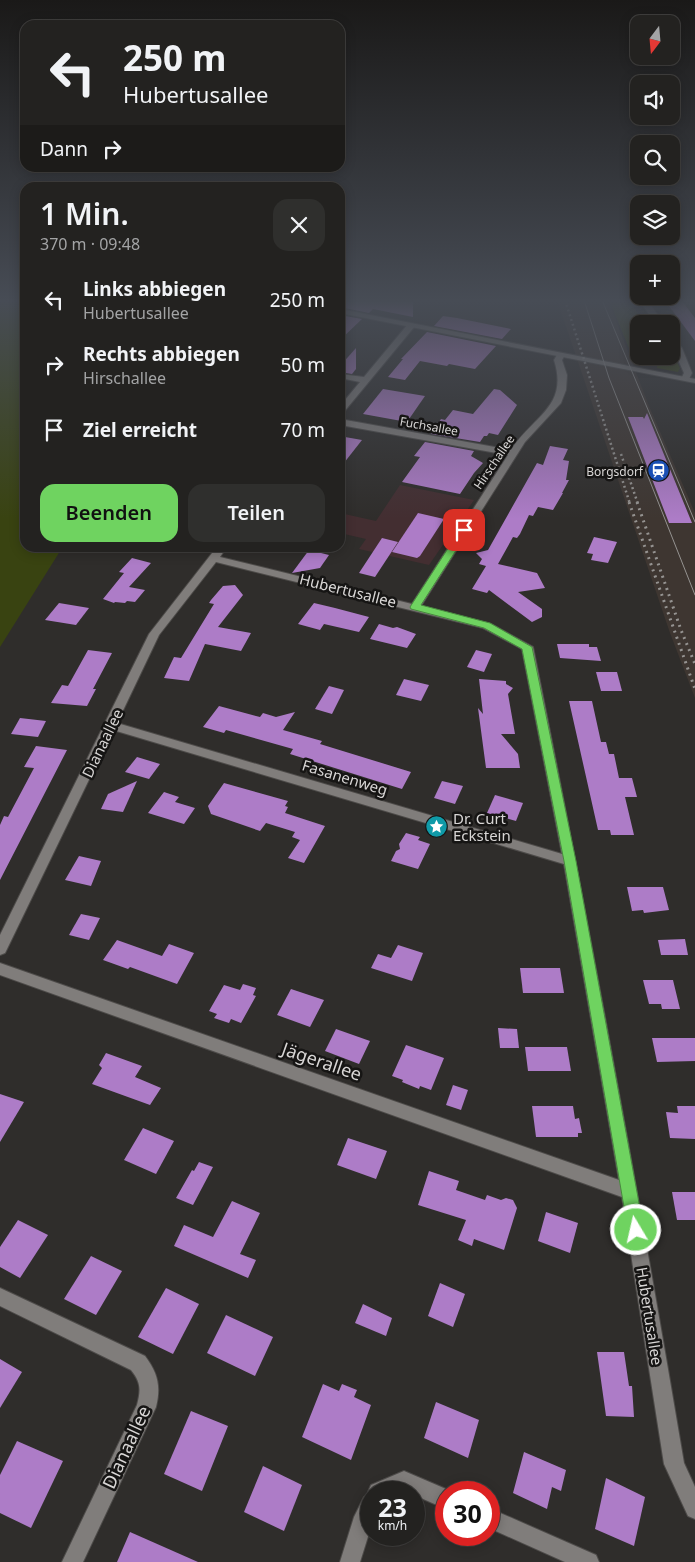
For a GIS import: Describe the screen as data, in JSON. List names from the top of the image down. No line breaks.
{"streets":{"street":["Fuchsallee","Hirschallee","Hubertusallee","Dianaallee","Fasanenweg","Jägerallee"]},"crossings":[["Fuchsallee","Hirschallee"],["Hirschallee","Hubertusallee"],["Hubertusallee","Dianaallee"],["Hubertusallee","Fasanenweg"],["Hubertusallee","Jägerallee"],["Dianaallee","Fasanenweg"]],"places":{"station":["Borgsdorf"],"place":["Dr. Curt Eckstein"]},"north":"bottom","page":{"map_buttons":["+","−"],"turn":["250 m","Hubertusallee"],"then":"Dann","heading":["1 Min.","370 m · 09:48"],"list":[{"name":"Links abbiegen","note":"Hubertusallee","value":"250 m"},{"name":"Rechts abbiegen","note":"Hirschallee","value":"50 m"},{"name":"Ziel erreicht","value":"70 m"}],"buttons":["Beenden","Teilen"],"speed":"23 km/h","limit":"30"}}
